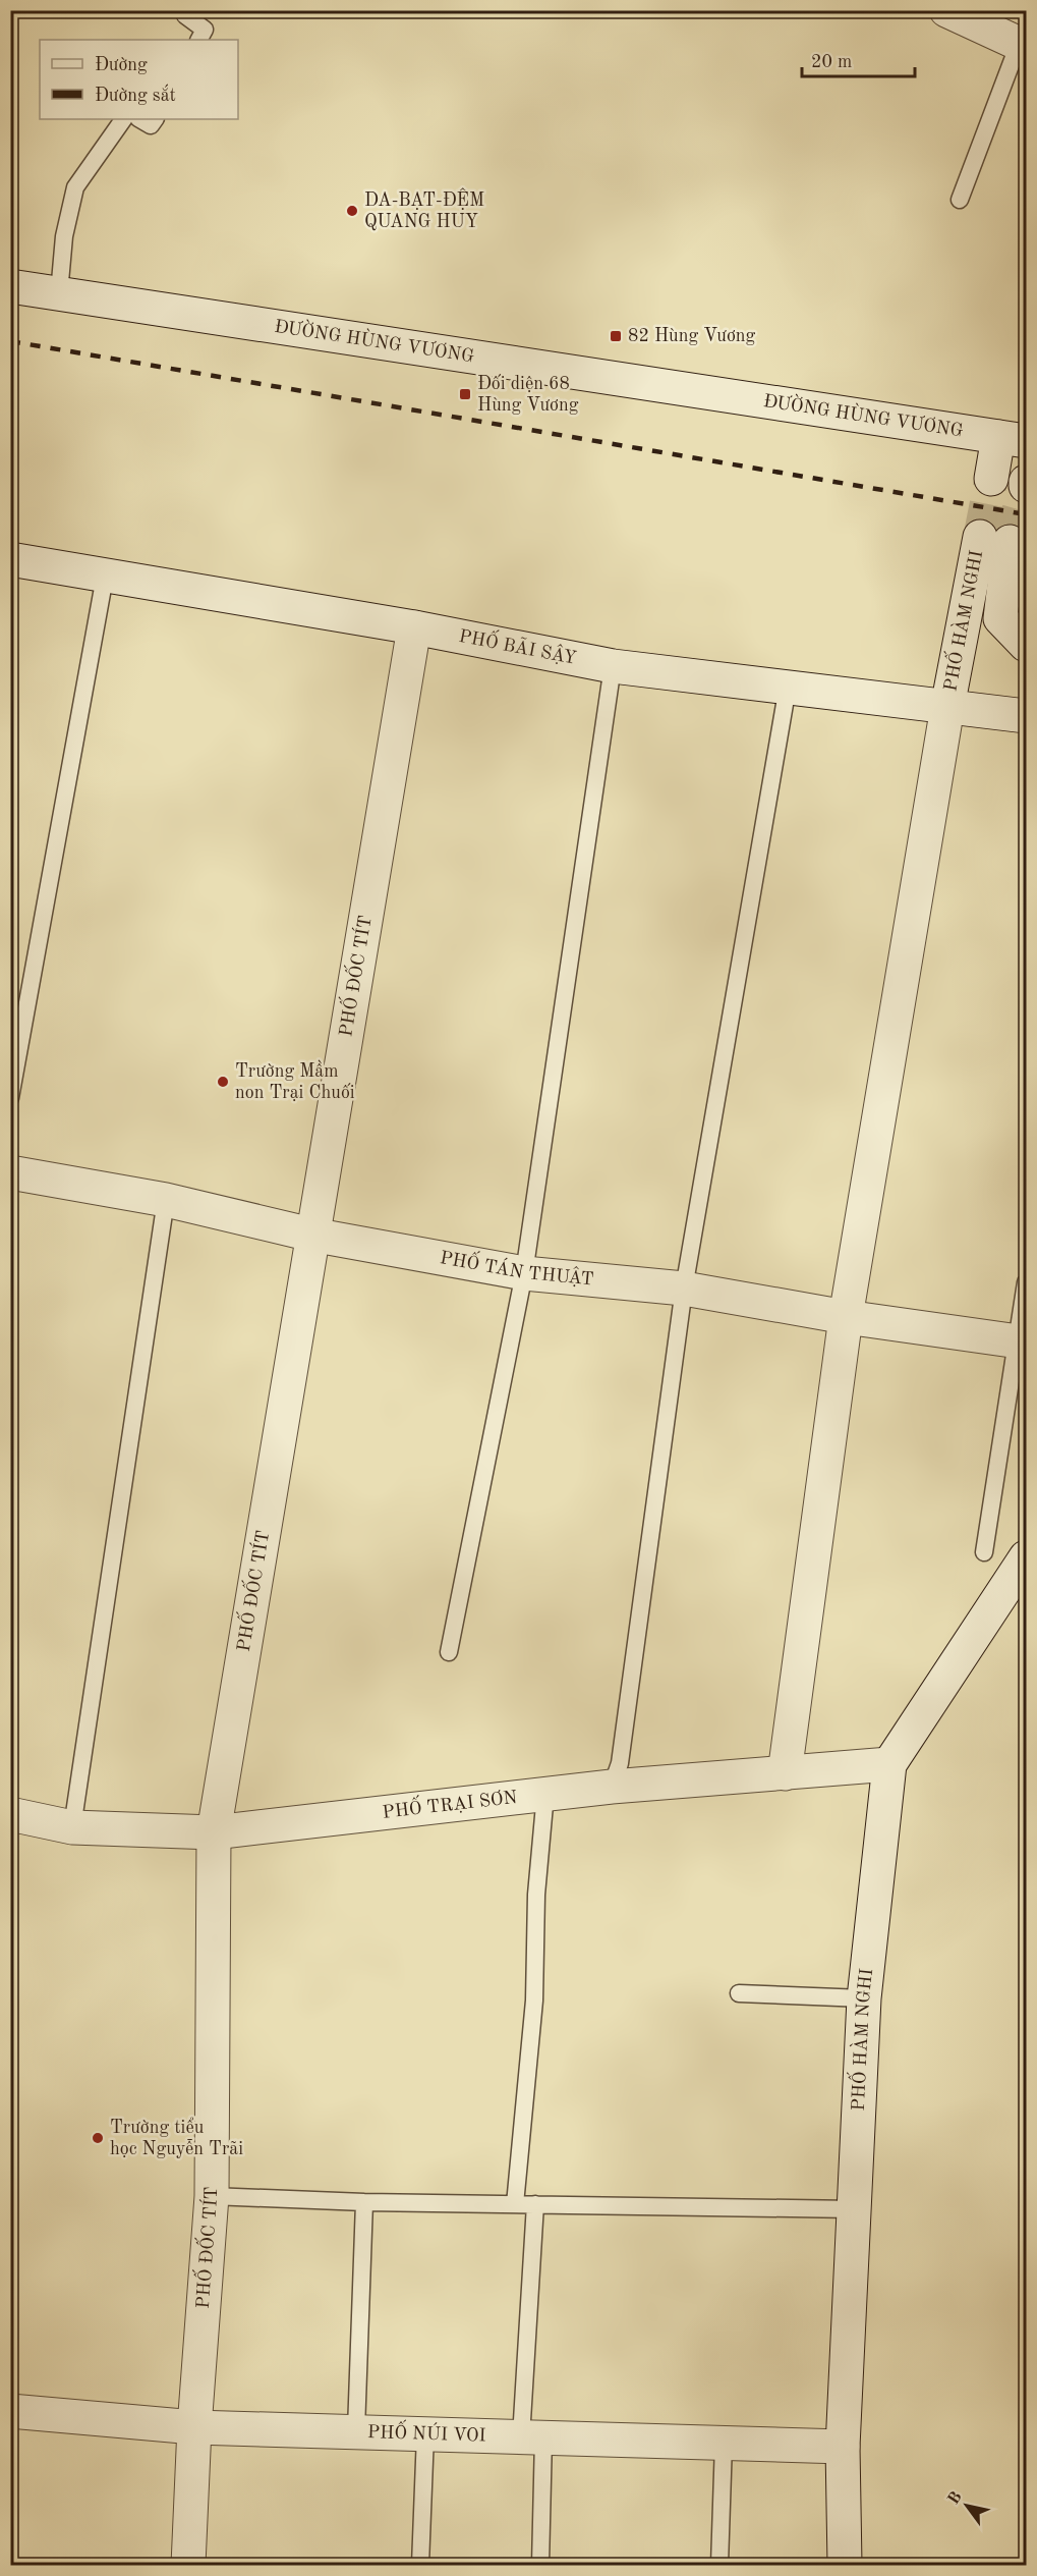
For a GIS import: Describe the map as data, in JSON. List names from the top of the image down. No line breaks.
{"streets":{"street":["ĐƯỜNG HÙNG VƯƠNG","PHỐ HÀM NGHI","PHỐ BÃI SẬY","PHỐ ĐỐC TÍT","PHỐ TÁN THUẬT","PHỐ TRẠI SƠN","PHỐ NÚI VOI"]},"crossings":[["PHỐ HÀM NGHI","PHỐ BÃI SẬY"],["PHỐ HÀM NGHI","PHỐ TÁN THUẬT"],["PHỐ HÀM NGHI","PHỐ TRẠI SƠN"],["PHỐ HÀM NGHI","PHỐ NÚI VOI"],["PHỐ BÃI SẬY","PHỐ ĐỐC TÍT"],["PHỐ ĐỐC TÍT","PHỐ TÁN THUẬT"],["PHỐ ĐỐC TÍT","PHỐ TRẠI SƠN"],["PHỐ ĐỐC TÍT","PHỐ NÚI VOI"]],"places":{"other":["DA-BẠT-ĐỆM QUANG HUY","Trường Mầm non Trại Chuối","Trường tiểu học Nguyễn Trãi"],"transit":["82 Hùng Vương","Đối diện 68 Hùng Vương"]},"legend":["Đường","Đường sắt"],"scale_bar":"20 m","north":"top left"}
